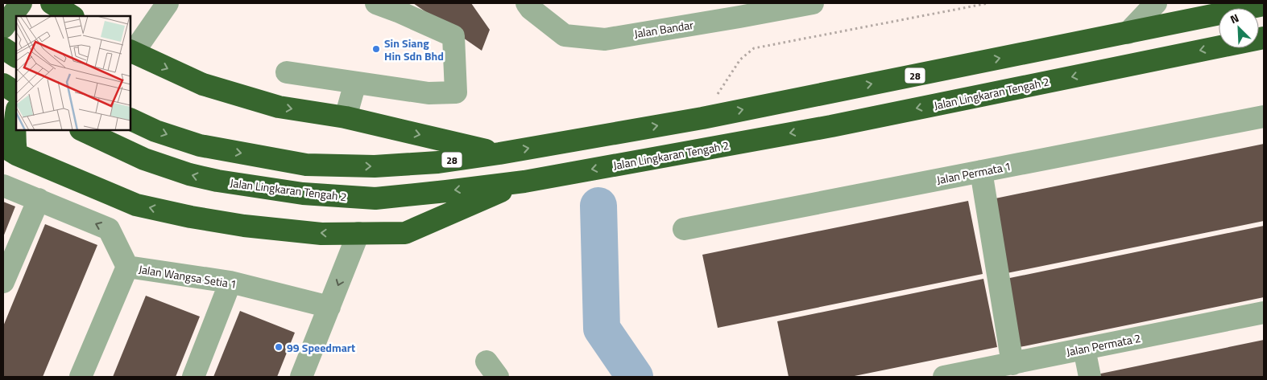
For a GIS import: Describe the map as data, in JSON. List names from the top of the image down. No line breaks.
{"streets":{"highway":["28","Jalan Lingkaran Tengah 2"],"street":["Jalan Bandar","Jalan Permata 1","Jalan Wangsa Setia 1","Jalan Permata 2"]},"places":["Sin Siang Hin Sdn Bhd","99 Speedmart"],"north":"top left"}
